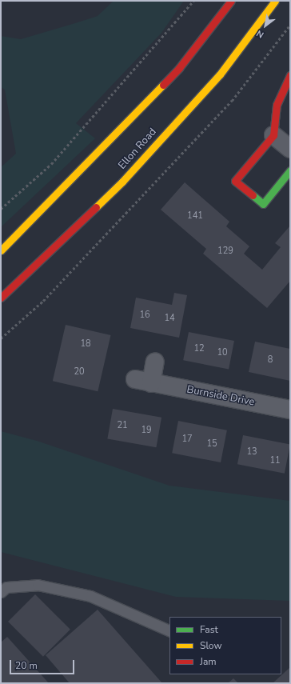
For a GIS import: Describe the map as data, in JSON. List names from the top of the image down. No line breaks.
{"streets":{"main road":["Ellon Road"],"street":["Burnside Drive"]},"house_numbers":["141","129","16","14","18","12","10","8","20","21","19","17","15","13","11"],"legend":["Fast","Slow","Jam"],"scale_bar":"20 m","north":"bottom left"}
